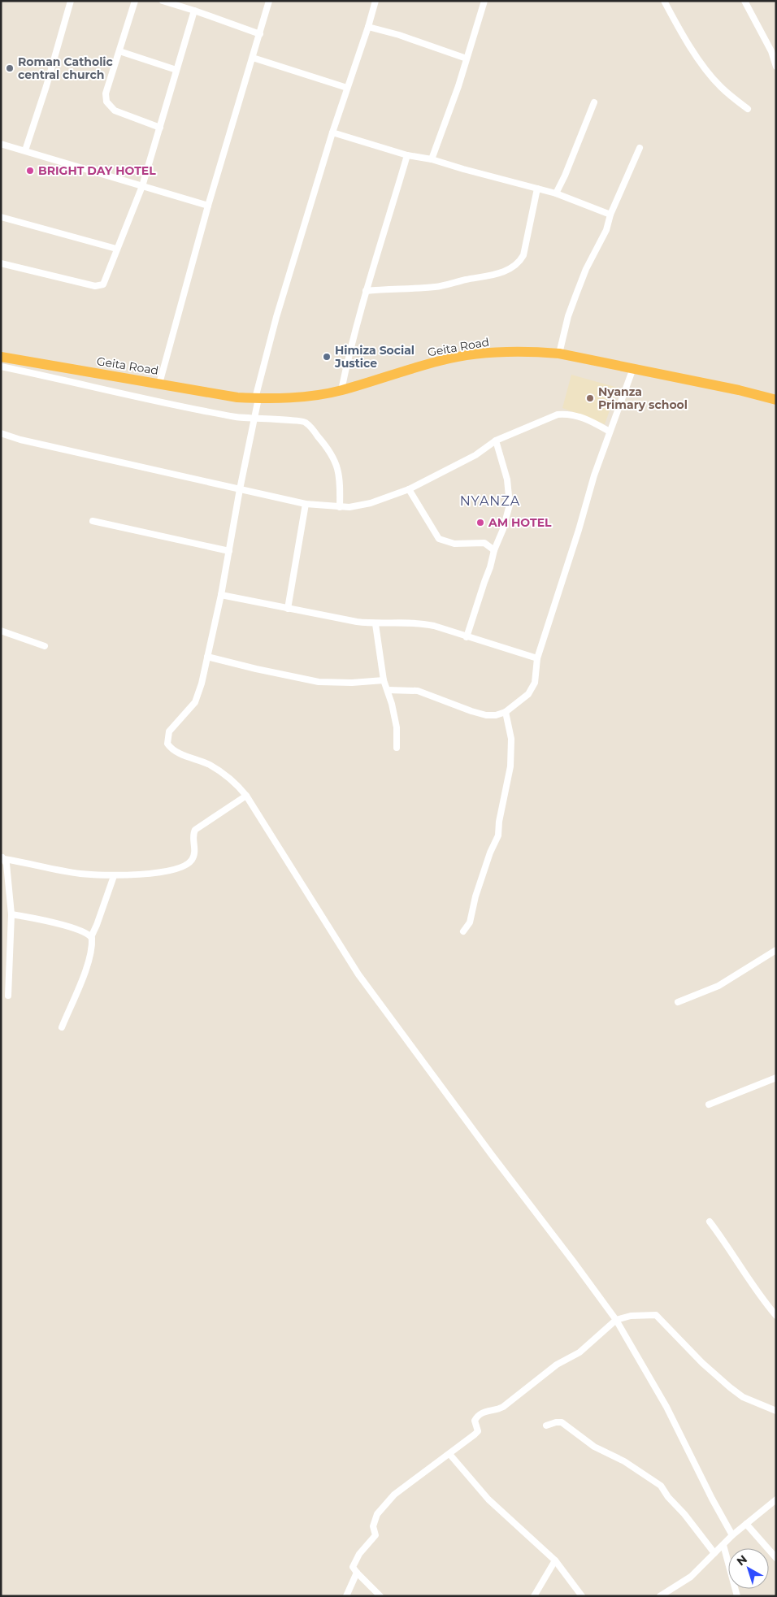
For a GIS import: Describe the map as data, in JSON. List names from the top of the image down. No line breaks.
{"streets":{"highway":["Geita Road"]},"districts":["NYANZA"],"places":["Roman Catholic central church","BRIGHT DAY HOTEL","Himiza Social Justice","Nyanza Primary school","AM HOTEL"],"north":"top left"}
